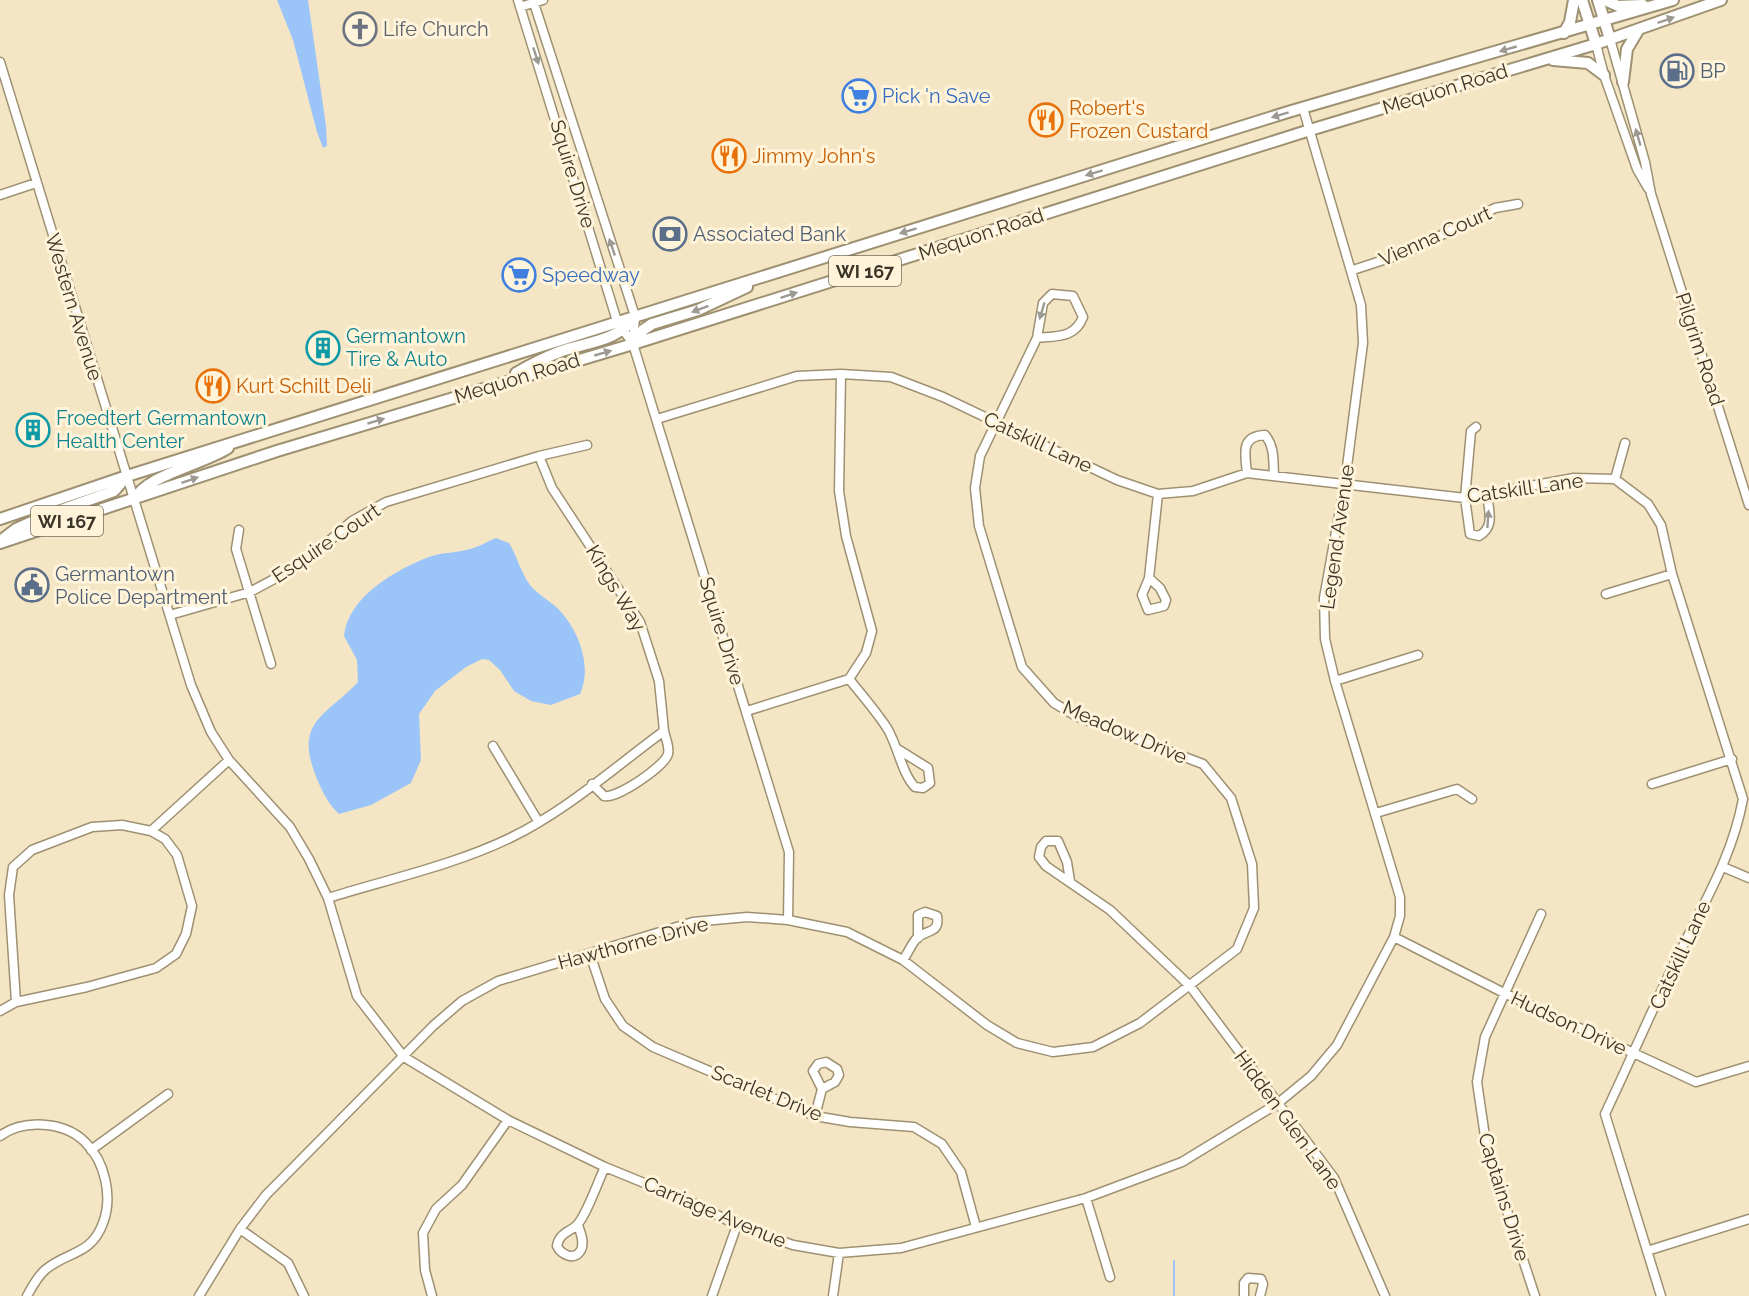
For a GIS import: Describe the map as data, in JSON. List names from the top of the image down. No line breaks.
{"streets":{"main road":["Mequon Road","WI 167","Pilgrim Road"],"street":["Squire Drive","Vienna Court","Western Avenue","Catskill Lane","Legend Avenue","Esquire Court","Kings Way","Meadow Drive","Hawthorne Drive","Hudson Drive","Scarlet Drive","Hidden Glen Lane","Captains Drive","Carriage Avenue"]},"crossings":[["Mequon Road","Squire Drive"],["Mequon Road","Western Avenue"],["Mequon Road","Pilgrim Road"],["Mequon Road","Legend Avenue"],["Squire Drive","Catskill Lane"],["Squire Drive","Hawthorne Drive"],["Vienna Court","Legend Avenue"],["Western Avenue","Esquire Court"],["Western Avenue","Hawthorne Drive"],["Western Avenue","Carriage Avenue"],["Catskill Lane","Legend Avenue"],["Catskill Lane","Meadow Drive"],["Catskill Lane","Hudson Drive"],["Legend Avenue","Hudson Drive"],["Legend Avenue","Hidden Glen Lane"],["Legend Avenue","Carriage Avenue"],["Esquire Court","Kings Way"],["Meadow Drive","Hawthorne Drive"],["Meadow Drive","Hidden Glen Lane"],["Hawthorne Drive","Scarlet Drive"],["Hawthorne Drive","Hidden Glen Lane"],["Hawthorne Drive","Carriage Avenue"],["Hudson Drive","Captains Drive"],["Scarlet Drive","Carriage Avenue"],["Hidden Glen Lane","Carriage Avenue"]],"places":{"church":["Life Church"],"fuel station":["BP"],"supermarket":["Pick 'n Save","Speedway"],"restaurant":["Robert's Frozen Custard","Jimmy John's","Kurt Schilt Deli"],"bank":["Associated Bank"],"building":["Germantown Tire & Auto","Froedtert Germantown Health Center"],"public building":["Germantown Police Department"]}}
